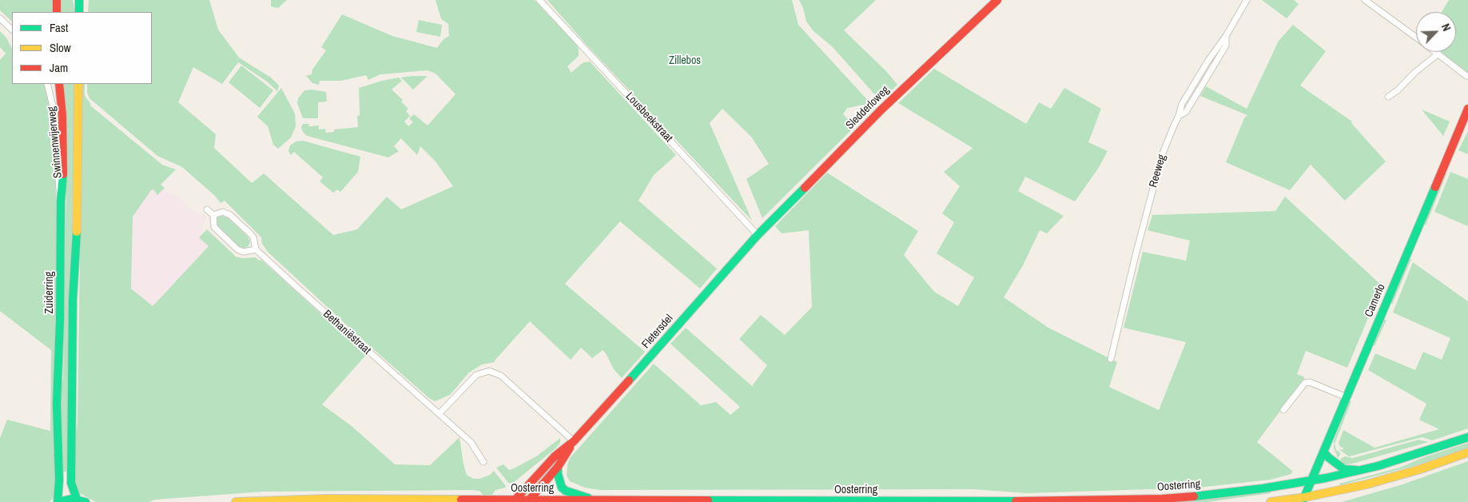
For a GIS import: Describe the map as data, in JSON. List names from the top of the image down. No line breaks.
{"streets":{"main road":["Sledderloweg","Zuiderring","Camerlo","Fletersdel","Oosterring"],"street":["Lousbeekstraat","Swinnenwijerweg","Reeweg","Bethaniëstraat"]},"crossings":[["Sledderloweg","Lousbeekstraat"],["Sledderloweg","Fletersdel"],["Lousbeekstraat","Fletersdel"],["Swinnenwijerweg","Zuiderring"],["Camerlo","Oosterring"],["Fletersdel","Oosterring"]],"parks":["Zillebos"],"legend":["Fast","Slow","Jam"],"north":"top right"}
